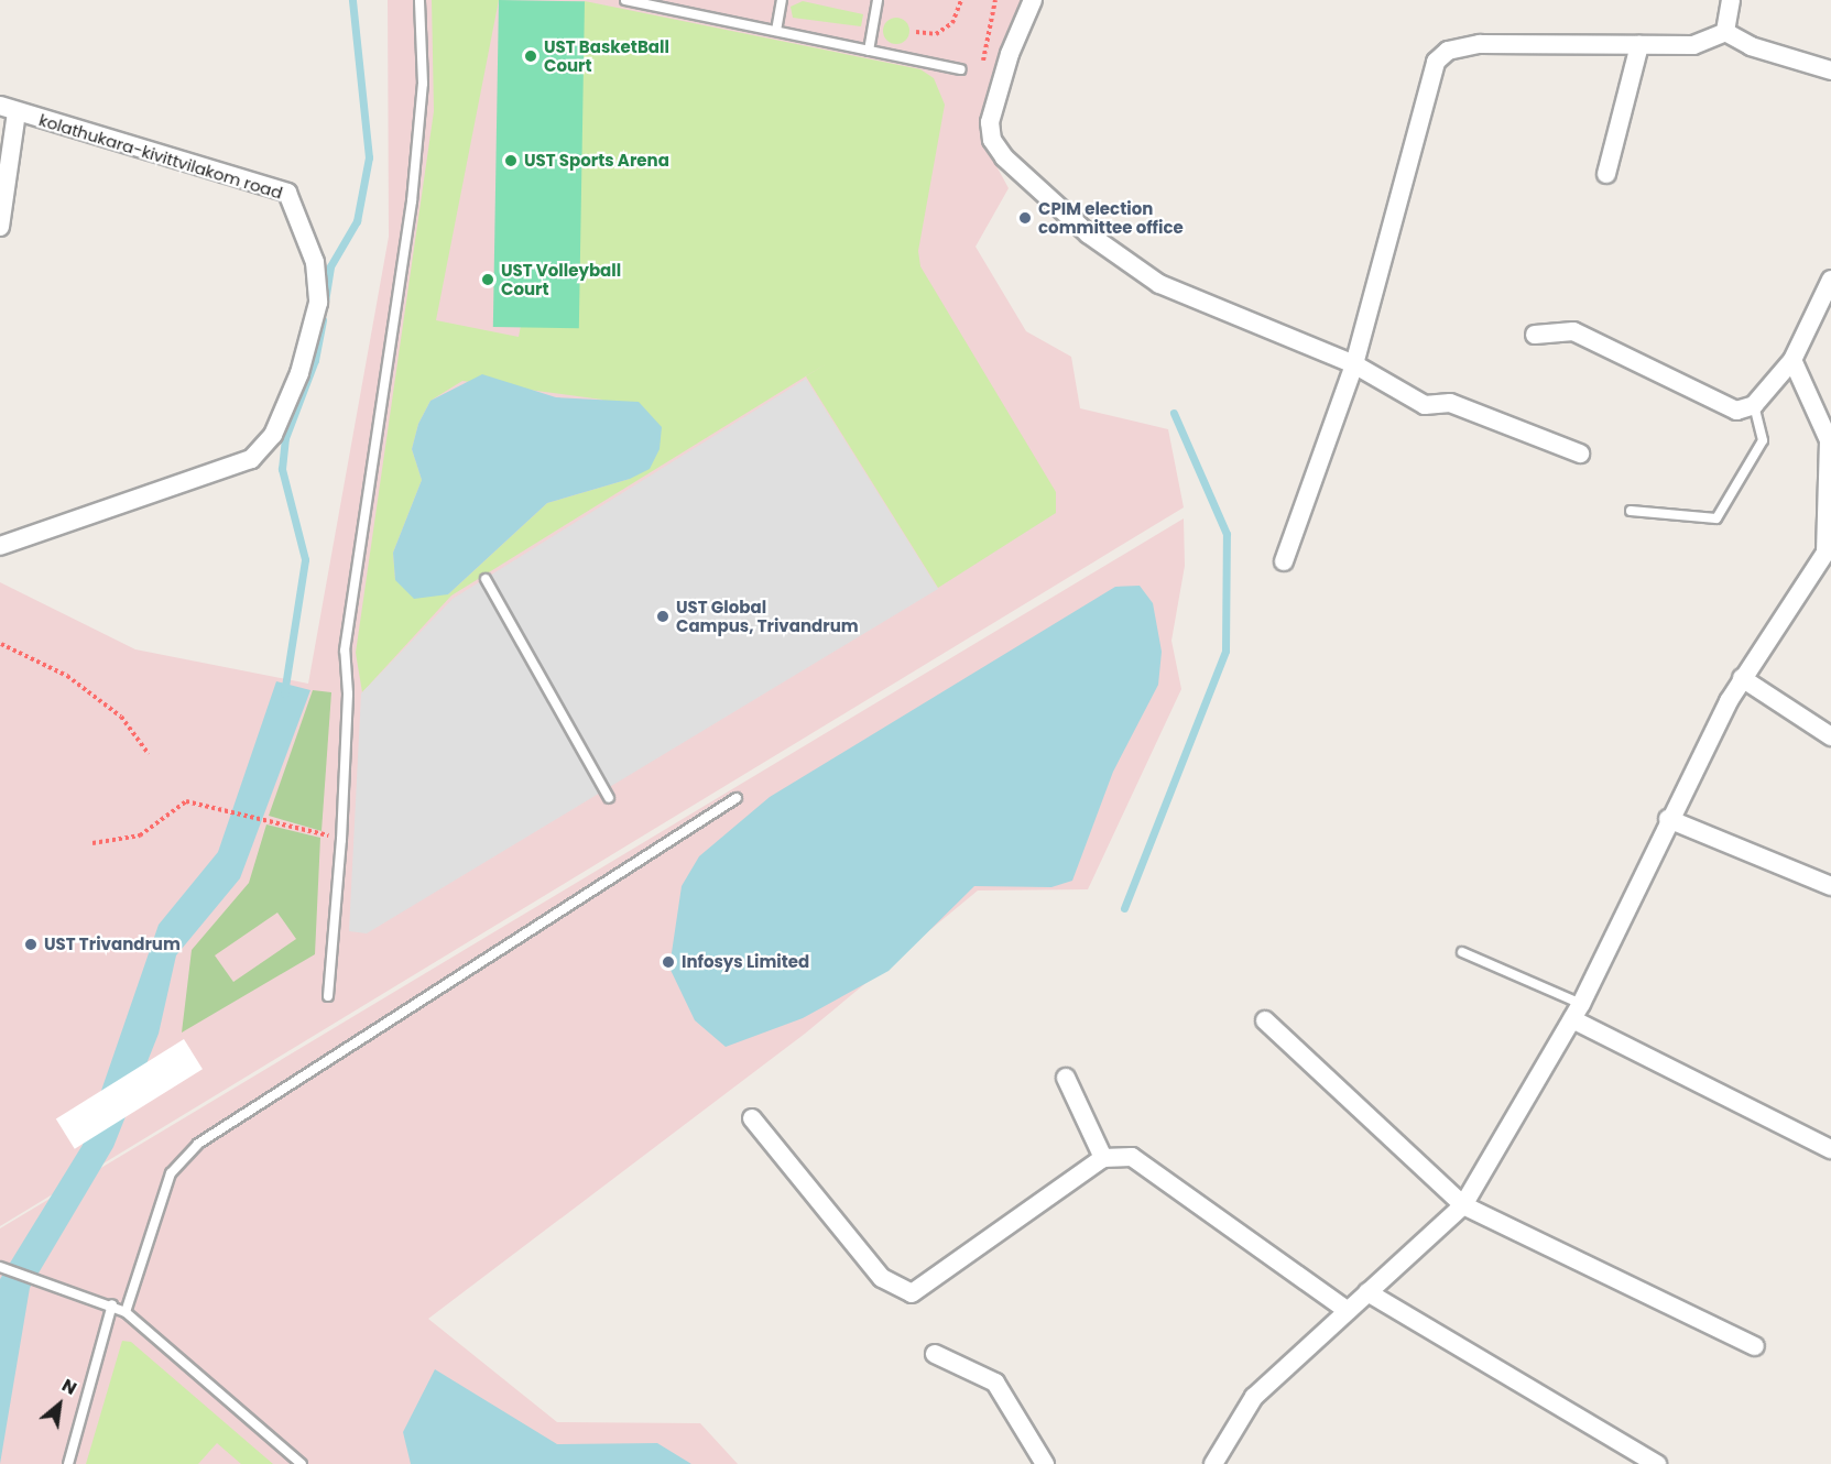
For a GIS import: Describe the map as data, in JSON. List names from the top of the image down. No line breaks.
{"streets":{"street":["kolathukara-kivittvilakom road"]},"places":["UST BasketBall Court","UST Sports Arena","CPIM election committee office","UST Volleyball Court","UST Global Campus, Trivandrum","UST Trivandrum","Infosys Limited"],"north":"top right"}
